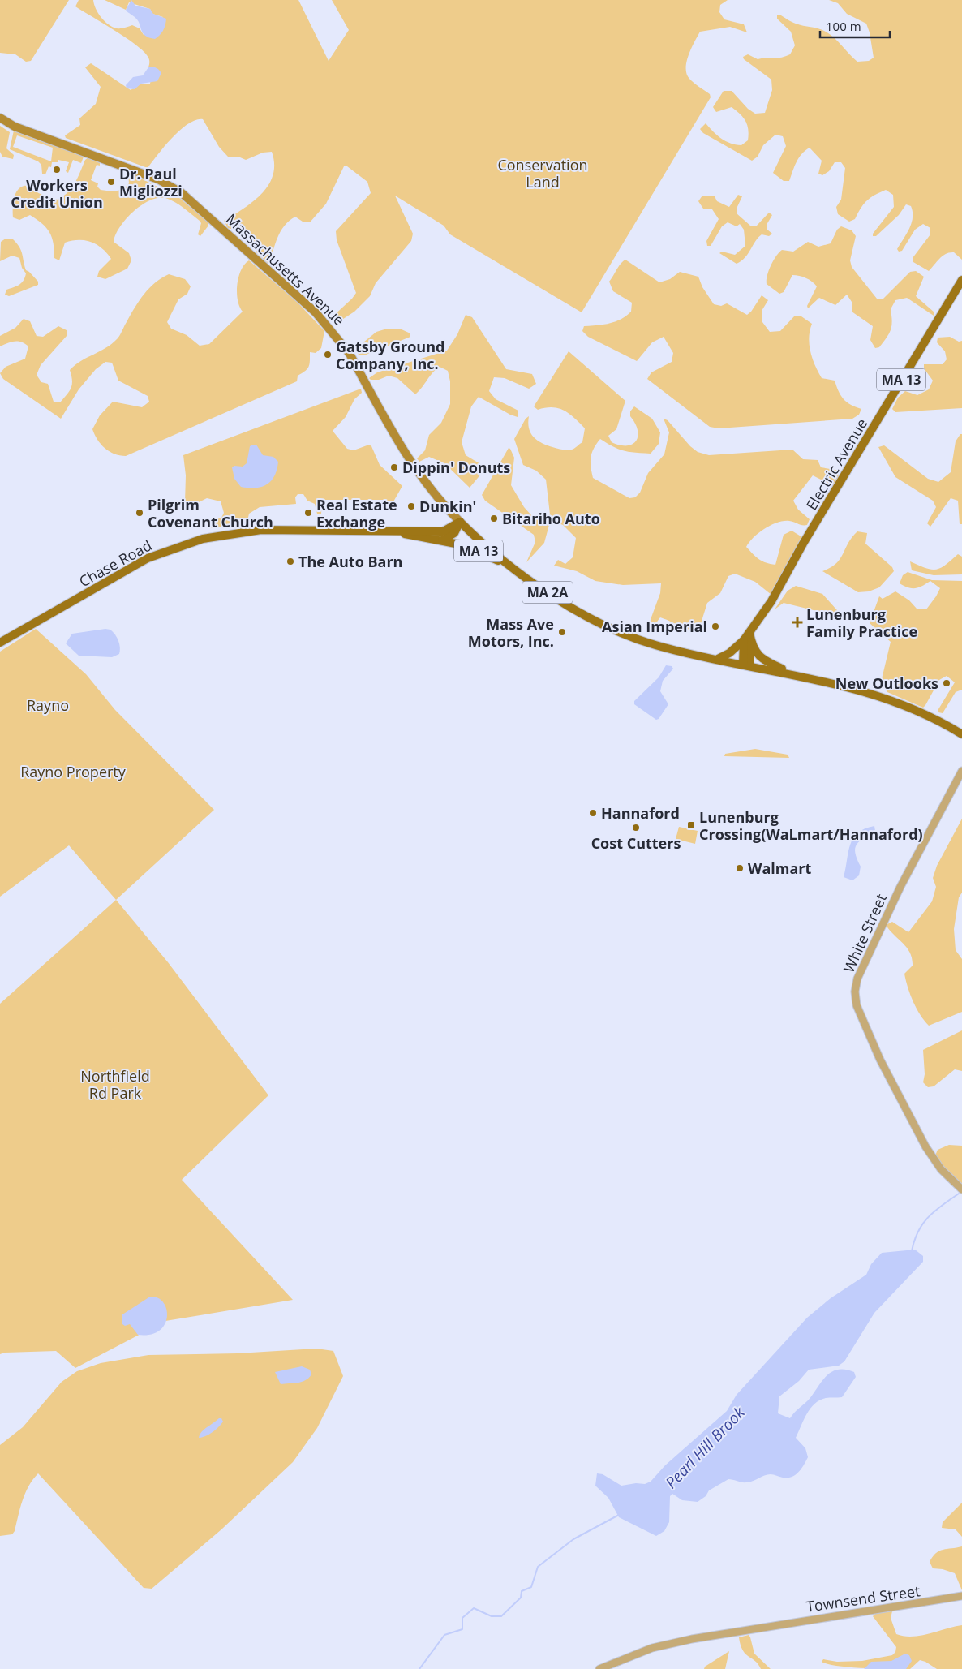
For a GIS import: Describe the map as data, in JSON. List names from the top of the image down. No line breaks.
{"streets":{"main road":["Massachusetts Avenue","MA 13","Electric Avenue","Chase Road","MA 2A"],"street":["White Street","Townsend Street"]},"crossings":[["Massachusetts Avenue","MA 13"],["Massachusetts Avenue","Chase Road"],["MA 13","Electric Avenue"]],"water":["Pearl Hill Brook"],"parks":["Conservation Land","Rayno","Rayno Property","Northfield Rd Park"],"places":{"other":["Workers Credit Union","Dr. Paul Migliozzi","Gatsby Ground Company, Inc.","Dippin' Donuts","Dunkin'","Pilgrim Covenant Church","Real Estate Exchange","Bitariho Auto","The Auto Barn","Asian Imperial","Mass Ave Motors, Inc.","New Outlooks","Hannaford","Cost Cutters","Walmart"],"health":["Lunenburg Family Practice"],"transit":["Lunenburg Crossing(WaLmart/Hannaford)"]},"scale_bar":"100 m"}
